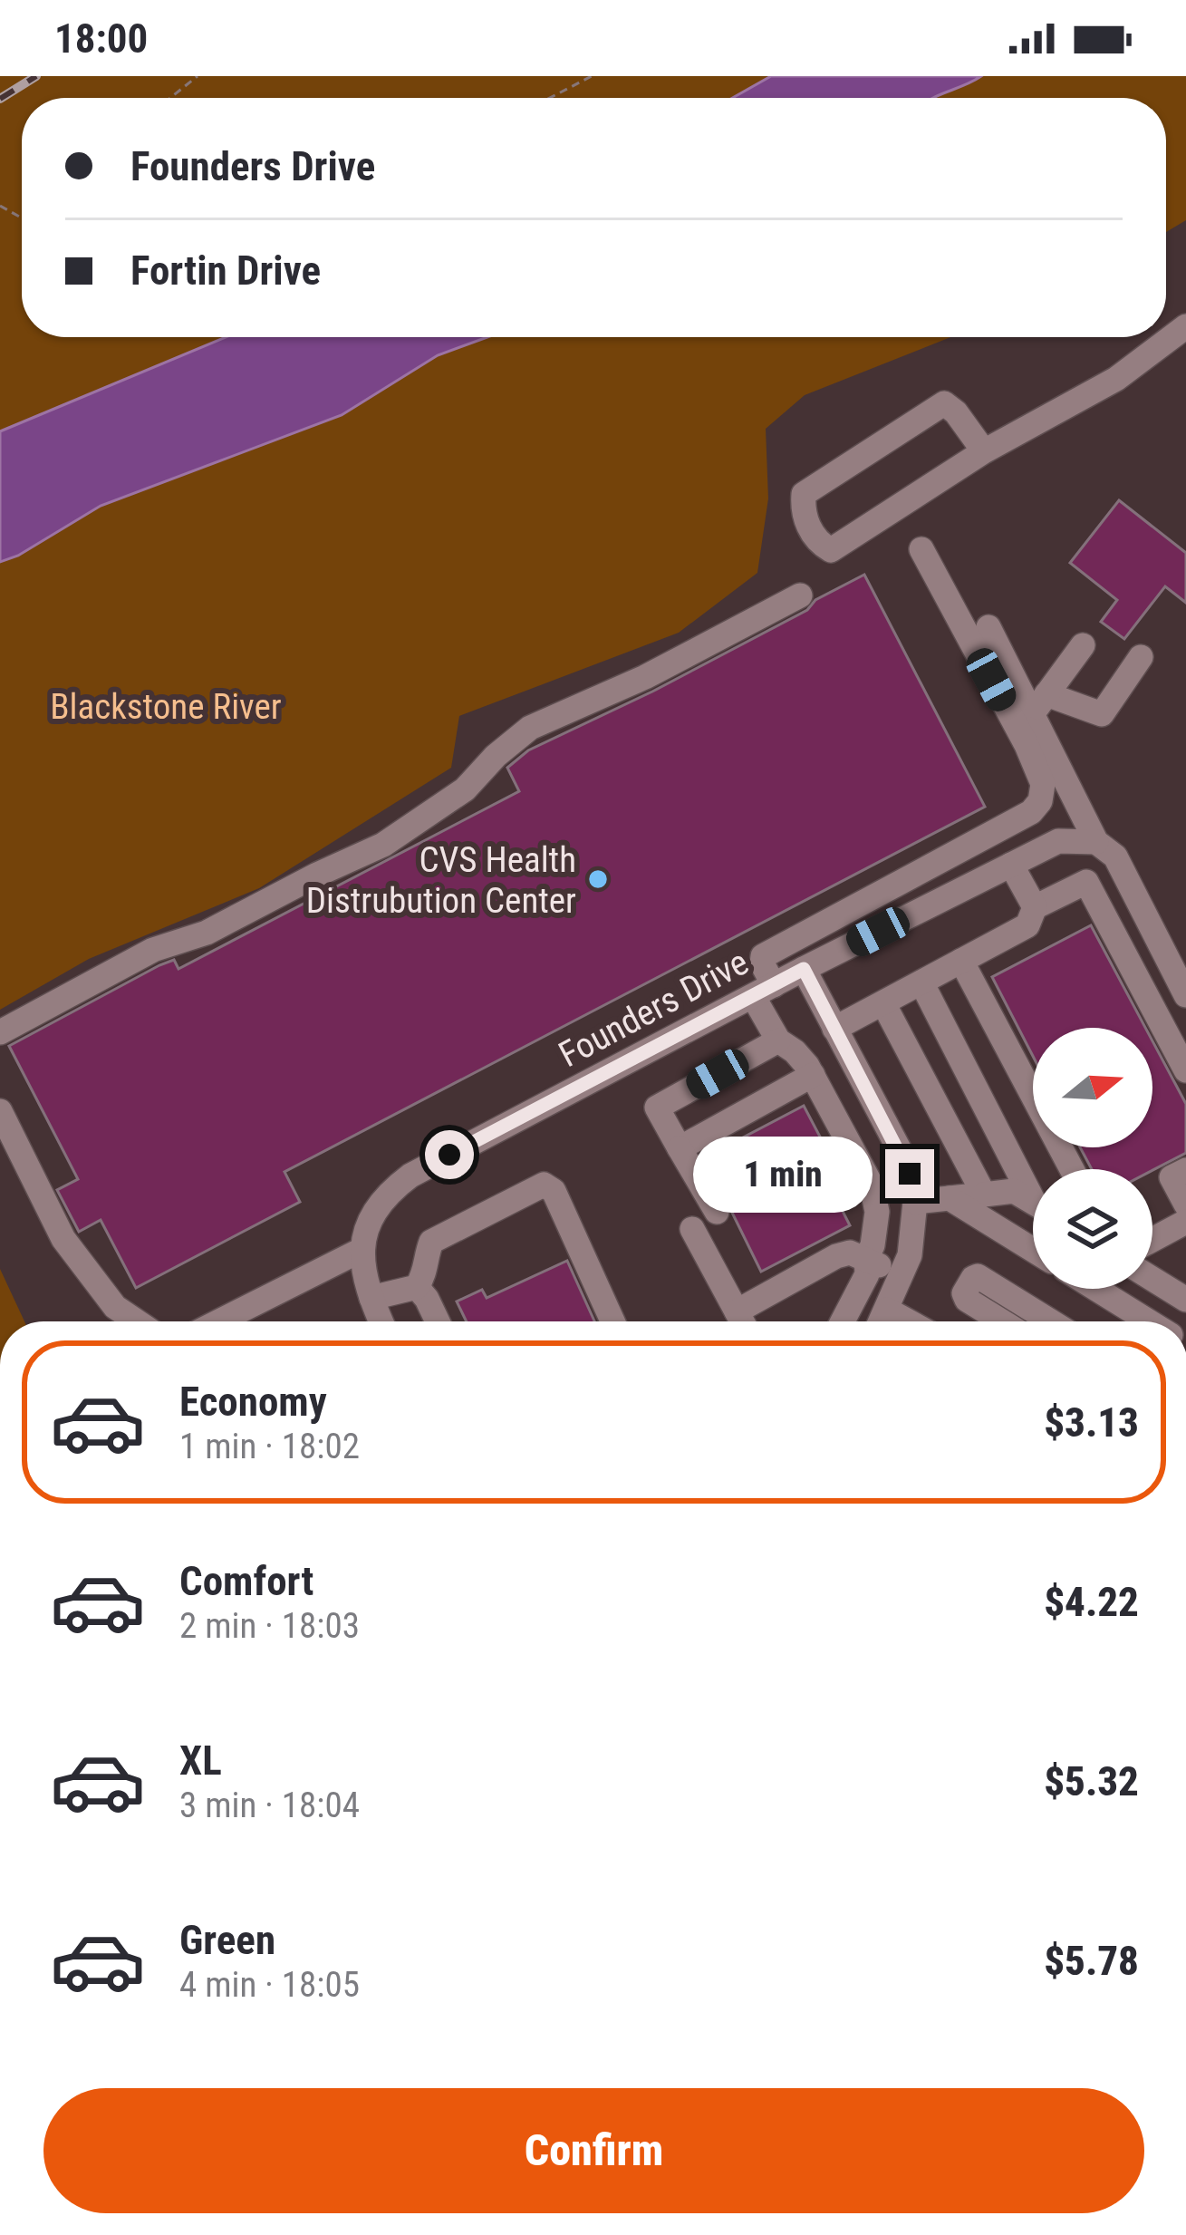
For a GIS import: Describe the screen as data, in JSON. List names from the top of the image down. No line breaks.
{"streets":{"street":["Founders Drive"]},"parks":["Blackstone River"],"places":["CVS Health Distrubution Center"],"north":"right","page":{"status":"18:00","banner":["Founders Drive","Fortin Drive"],"bubble":"1 min","list":[{"name":"Economy","note":"1 min · 18:02","value":"$3.13"},{"name":"Comfort","note":"2 min · 18:03","value":"$4.22"},{"name":"XL","note":"3 min · 18:04","value":"$5.32"},{"name":"Green","note":"4 min · 18:05","value":"$5.78"}],"buttons":"Confirm"}}
